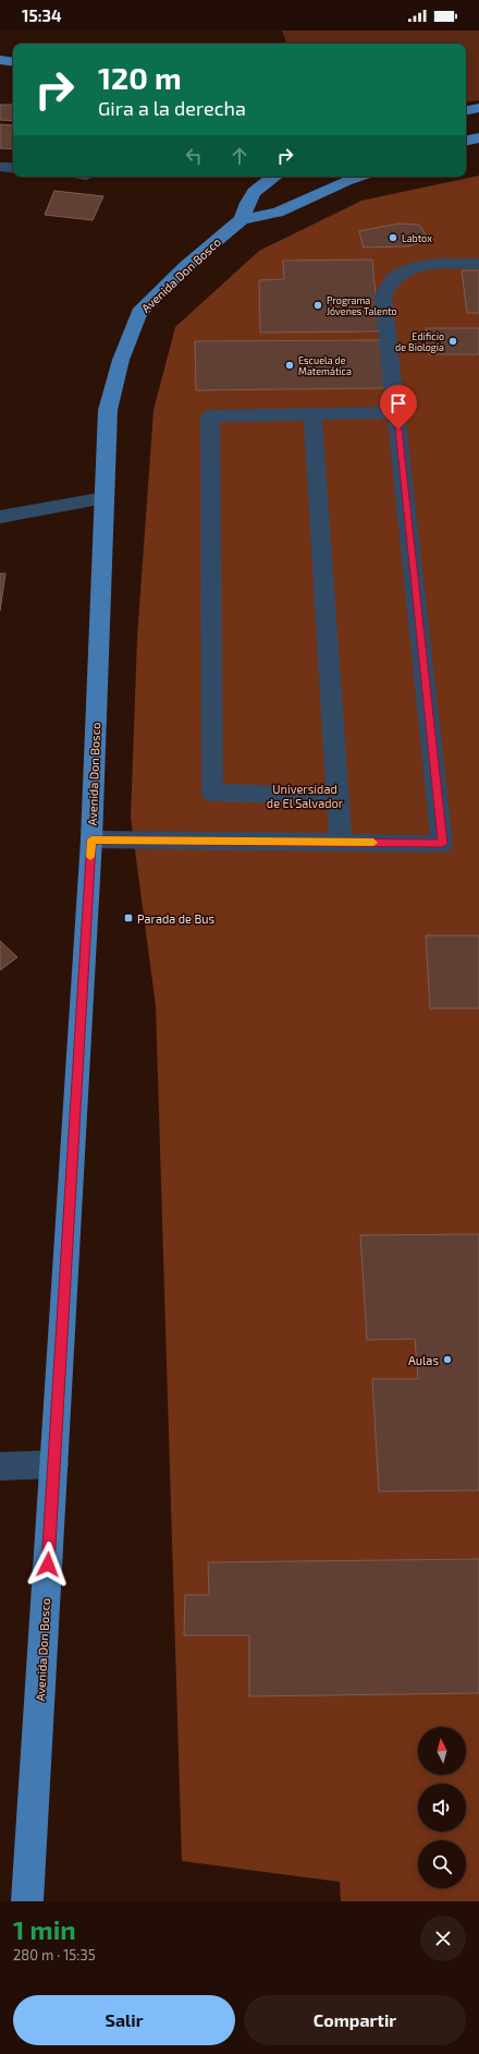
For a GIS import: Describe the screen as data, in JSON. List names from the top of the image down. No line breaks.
{"streets":{"main road":["Avenida Don Bosco"]},"parks":["Universidad de El Salvador"],"places":{"other":["Labtox","Programa Jóvenes Talento","Edificio de Biología","Escuela de Matemática","Aulas"],"transit":["Parada de Bus"]},"north":"top","page":{"status":"15:34","turn":["120 m","Gira a la derecha"],"heading":["1 min","280 m · 15:35"],"buttons":["Salir","Compartir"]}}
